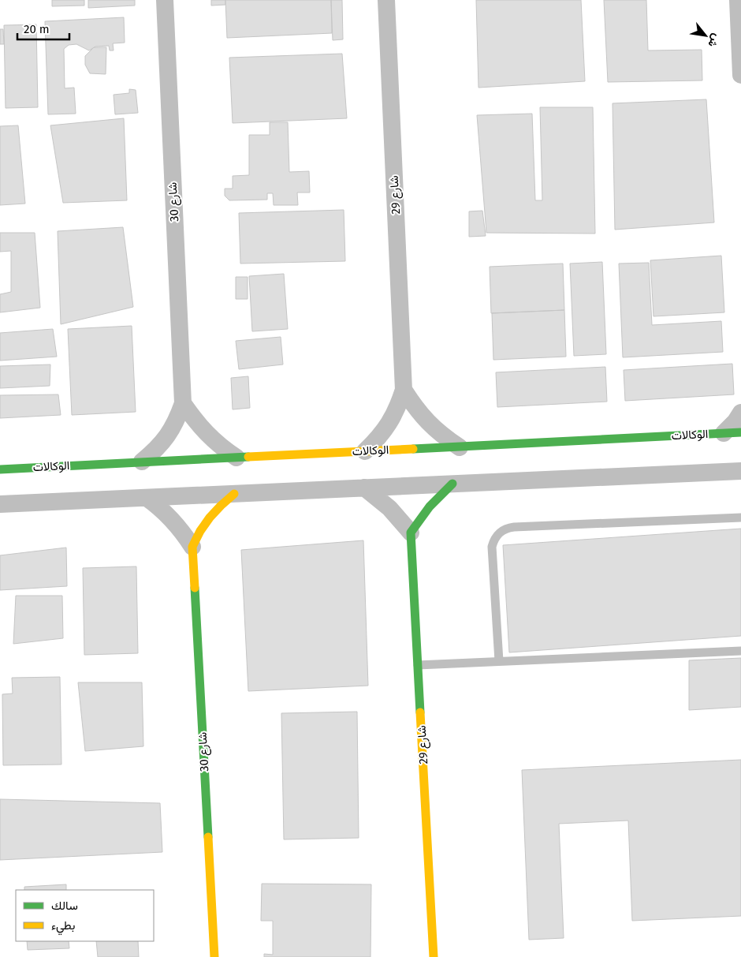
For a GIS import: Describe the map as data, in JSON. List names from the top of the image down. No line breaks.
{"streets":{"street":["شارع 29","شارع 30","الوكالات"]},"crossings":[["شارع 29","الوكالات"],["شارع 30","الوكالات"]],"legend":["سالك","بطيء"],"scale_bar":"20 m","north":"bottom right"}
